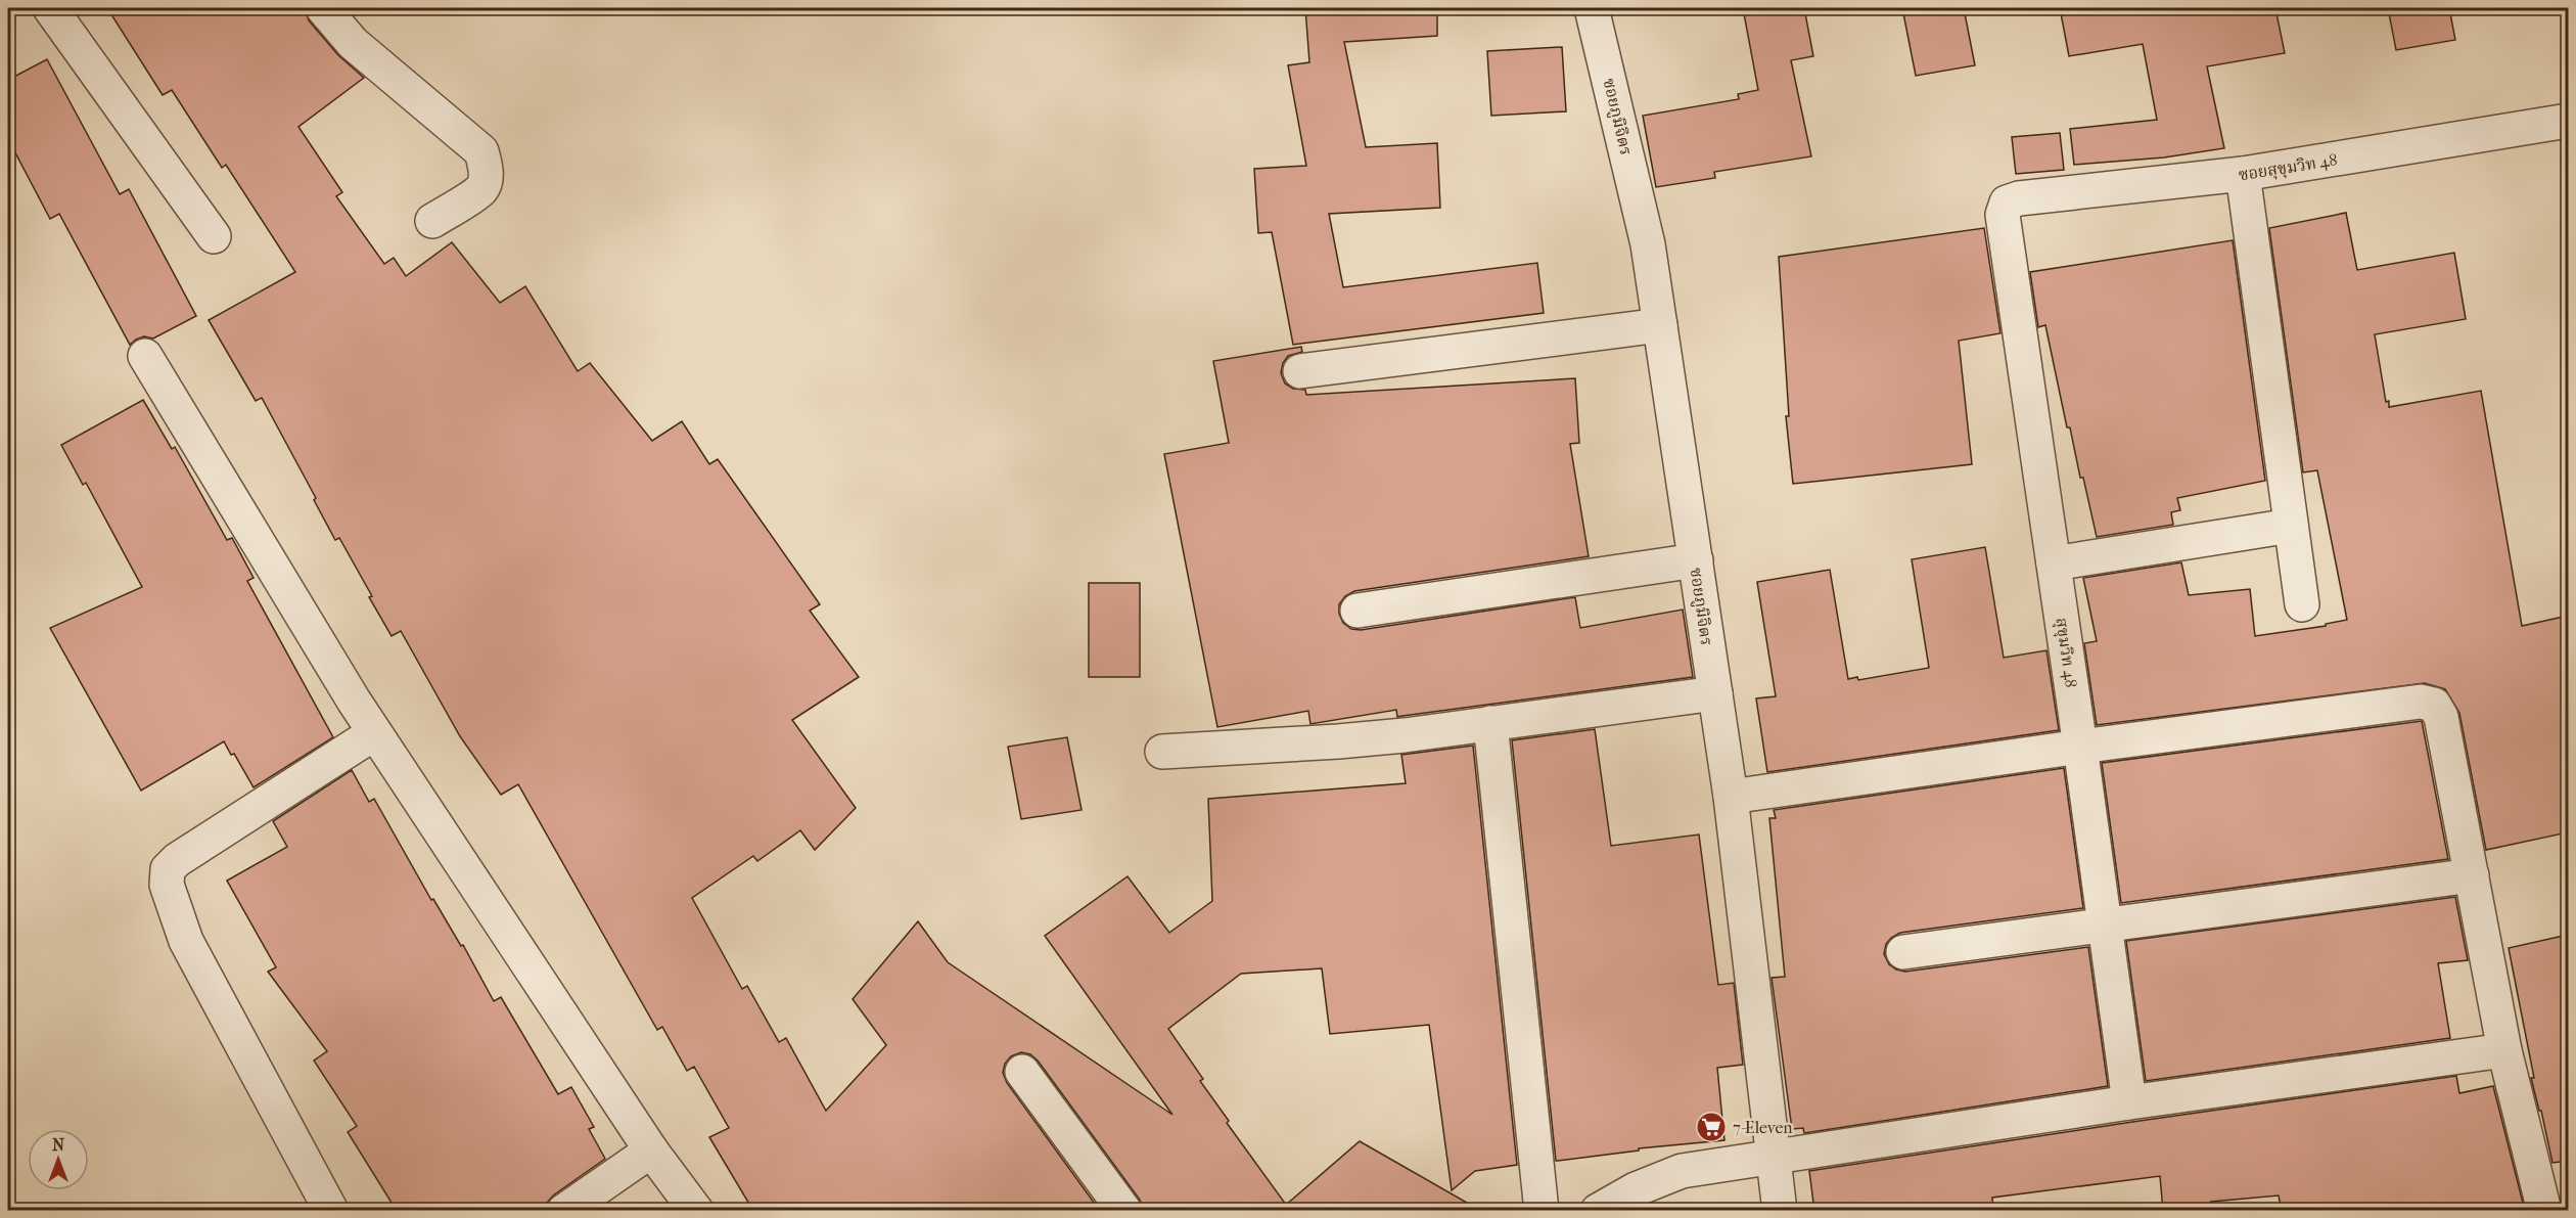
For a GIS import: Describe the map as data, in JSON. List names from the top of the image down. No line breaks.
{"streets":{"street":["ซอยภูมิจิตร","ซอยสุขุมวิท 48","สุขุมวิท 48"]},"crossings":[["ซอยสุขุมวิท 48","สุขุมวิท 48"]],"places":{"supermarket":["7-Eleven"]},"north":"top"}
